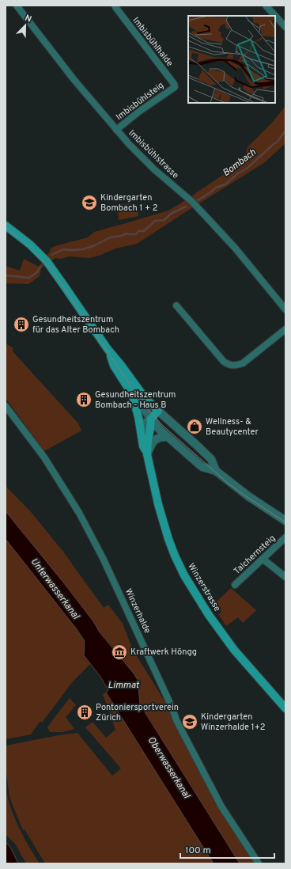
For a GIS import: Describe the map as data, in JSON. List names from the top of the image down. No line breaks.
{"streets":{"main road":["Winzerstrasse"],"street":["Imbisbühlhalde","Imbisbühlsteig","Imbisbühlstrasse","Talchernsteig","Winzerhalde"]},"crossings":[["Imbisbühlhalde","Imbisbühlsteig"],["Imbisbühlsteig","Imbisbühlstrasse"]],"water":["Bombach","Unterwasserkanal","Limmat","Oberwasserkanal"],"places":{"school or university":["Kindergarten Bombach 1 + 2","Kindergarten Winzerhalde 1+2"],"building":["Gesundheitszentrum für das Alter Bombach","Gesundheitszentrum Bombach - Haus B","Pontoniersportverein Zürich"],"shop":["Wellness- & Beautycenter"],"museum":["Kraftwerk Höngg"]},"scale_bar":"100 m","north":"top right"}
